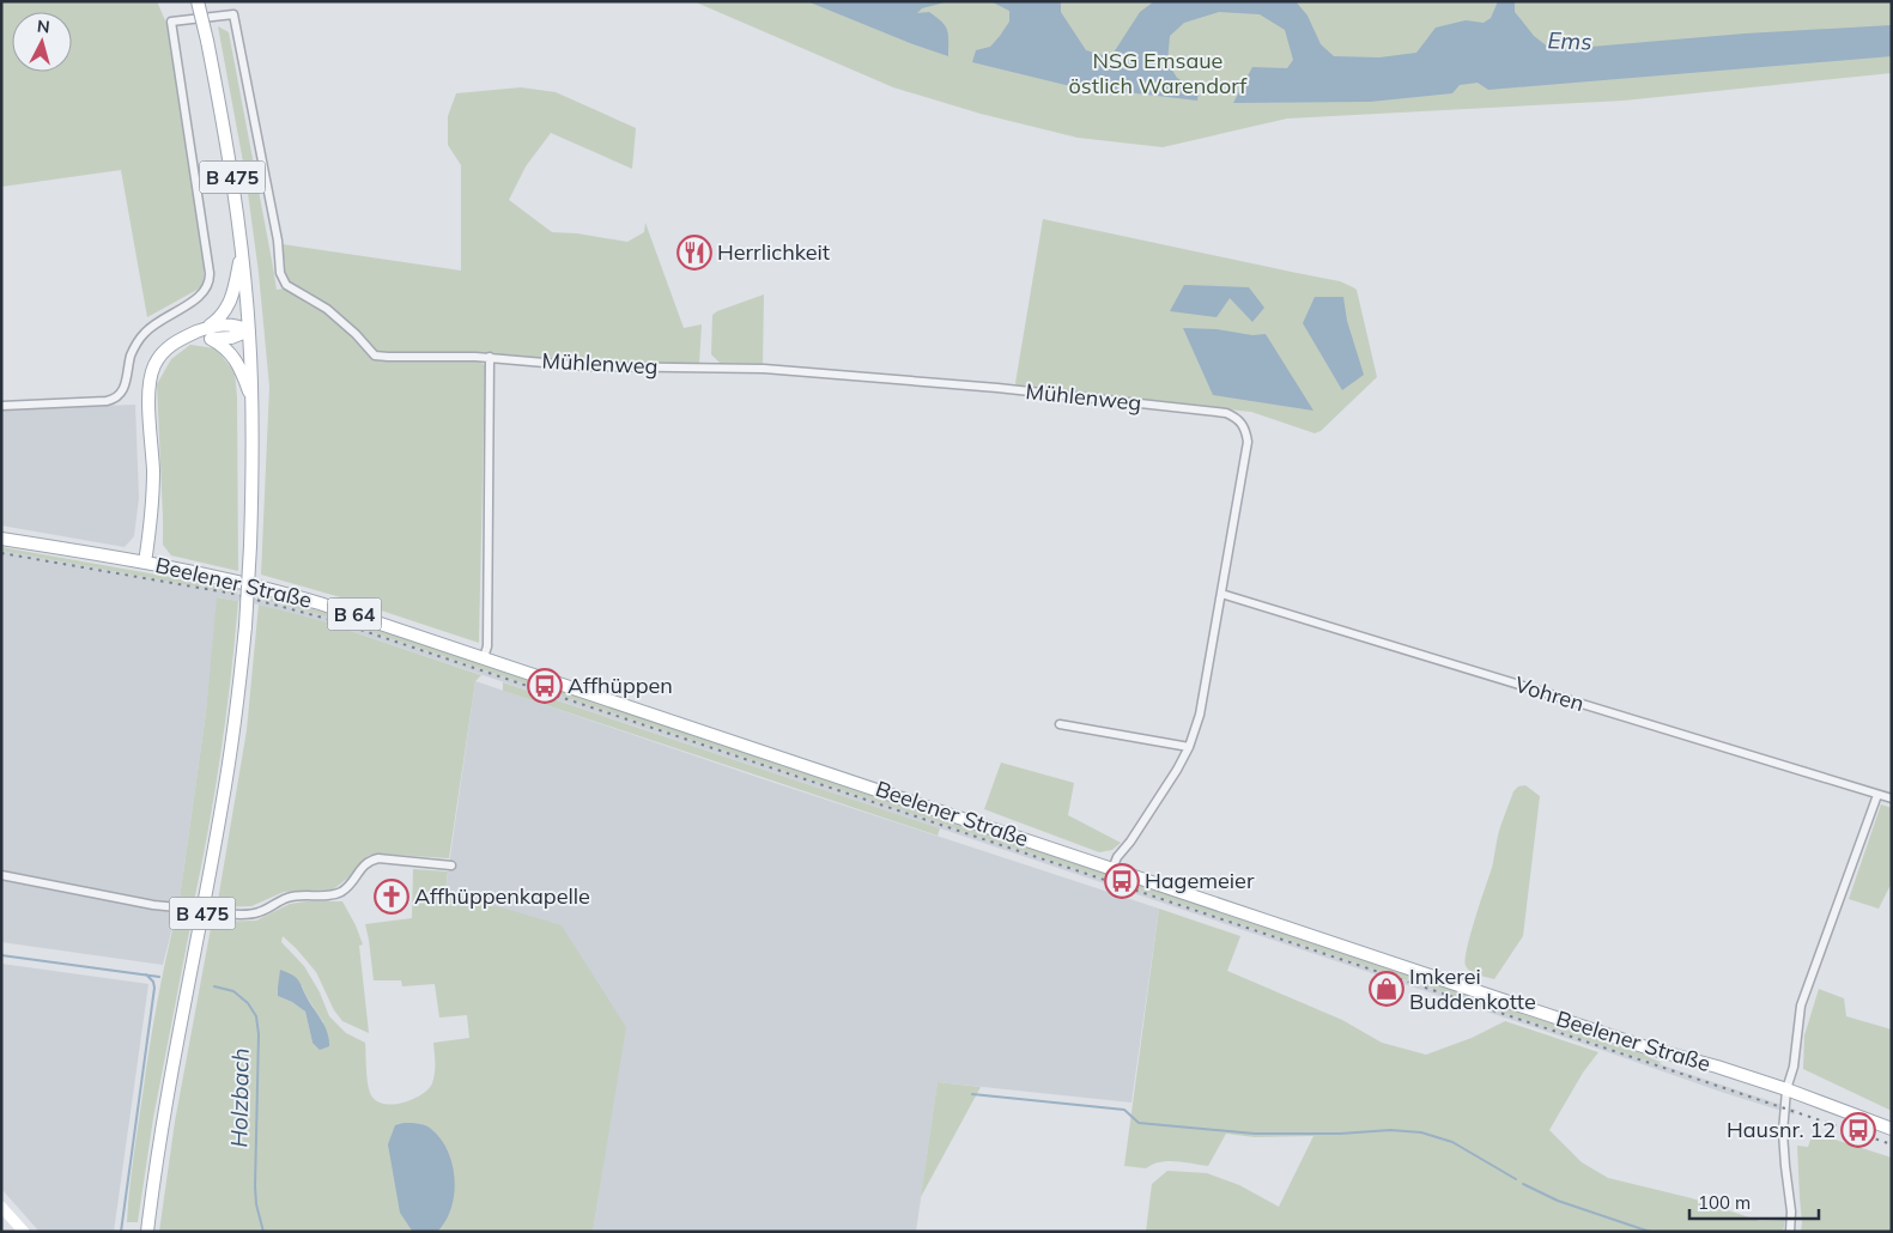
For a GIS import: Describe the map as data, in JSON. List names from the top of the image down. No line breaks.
{"streets":{"main road":["B 475","Beelener Straße","B 64"],"street":["Mühlenweg","Vohren"]},"crossings":[["Mühlenweg","Vohren"]],"water":["Ems","Holzbach"],"parks":["NSG Emsaue östlich Warendorf"],"places":{"restaurant":["Herrlichkeit"],"bus stop":["Affhüppen","Hagemeier","Hausnr. 12"],"church":["Affhüppenkapelle"],"shop":["Imkerei Buddenkotte"]},"scale_bar":"100 m","north":"top"}
